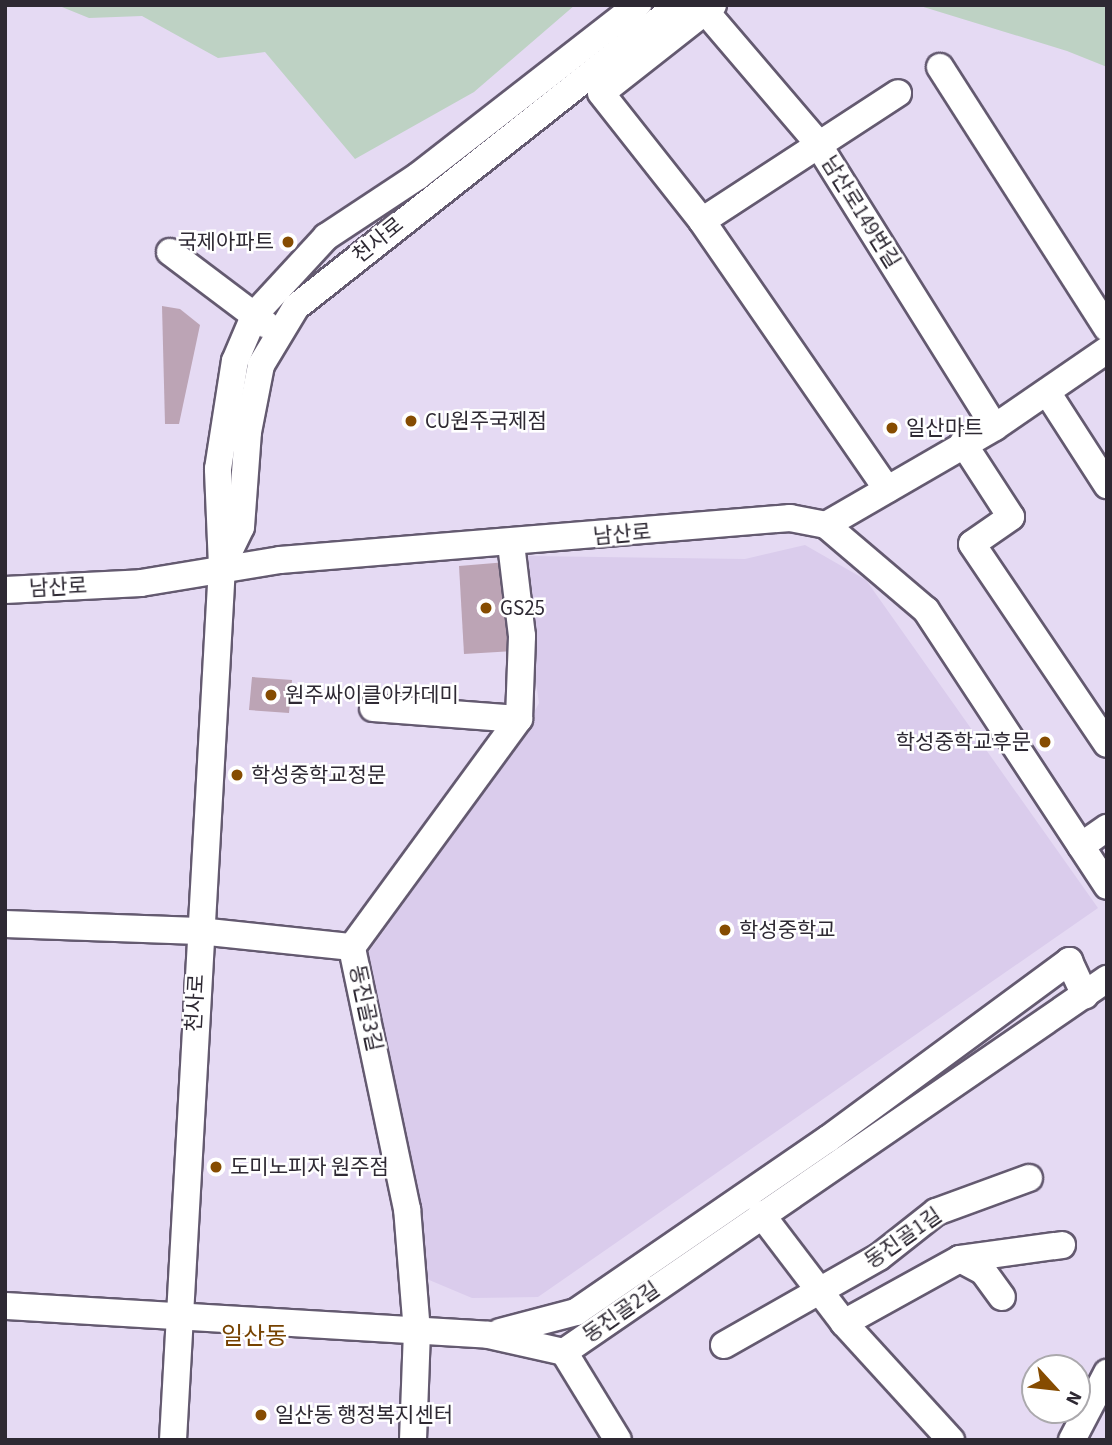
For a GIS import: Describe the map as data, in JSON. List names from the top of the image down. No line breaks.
{"streets":{"street":["남산로149번길","천사로","남산로","동진골3길","동진골1길","동진골2길"]},"crossings":[["천사로","남산로"],["천사로","동진골2길"],["동진골3길","동진골2길"]],"districts":["일산동"],"places":["국제아파트","CU원주국제점","일산마트","GS25","원주싸이클아카데미","학성중학교후문","학성중학교정문","학성중학교","도미노피자 원주점","일산동 행정복지센터"],"north":"bottom right"}
